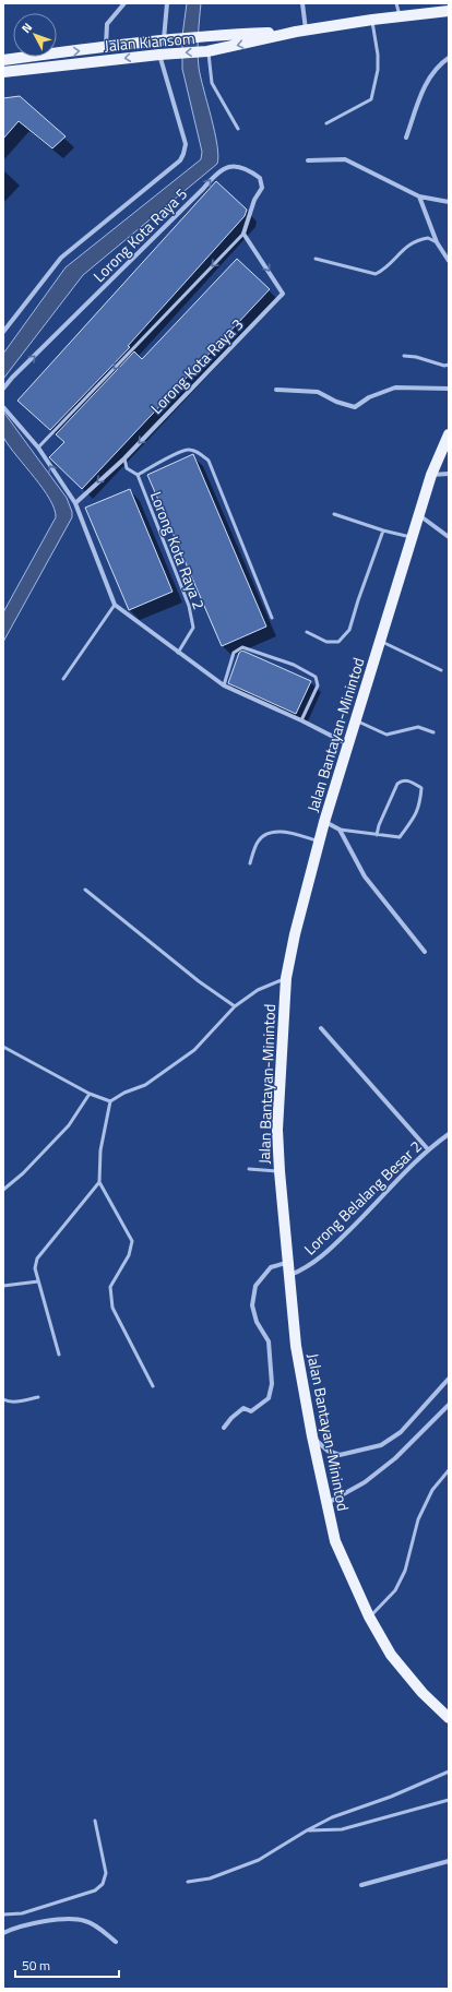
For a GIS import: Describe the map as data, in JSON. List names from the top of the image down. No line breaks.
{"streets":{"main road":["Jalan Kiansom","Jalan Bantayan-Minintod"],"street":["Lorong Kota Raya 5","Lorong Kota Raya 3","Lorong Belalang Besar 2"],"lane":["Lorong Kota Raya 2"]},"crossings":[["Lorong Kota Raya 5","Lorong Kota Raya 3"],["Lorong Kota Raya 3","Lorong Kota Raya 2"],["Jalan Bantayan-Minintod","Lorong Belalang Besar 2"]],"one_way":["Lorong Kota Raya 3"],"scale_bar":"50 m","north":"top left"}
